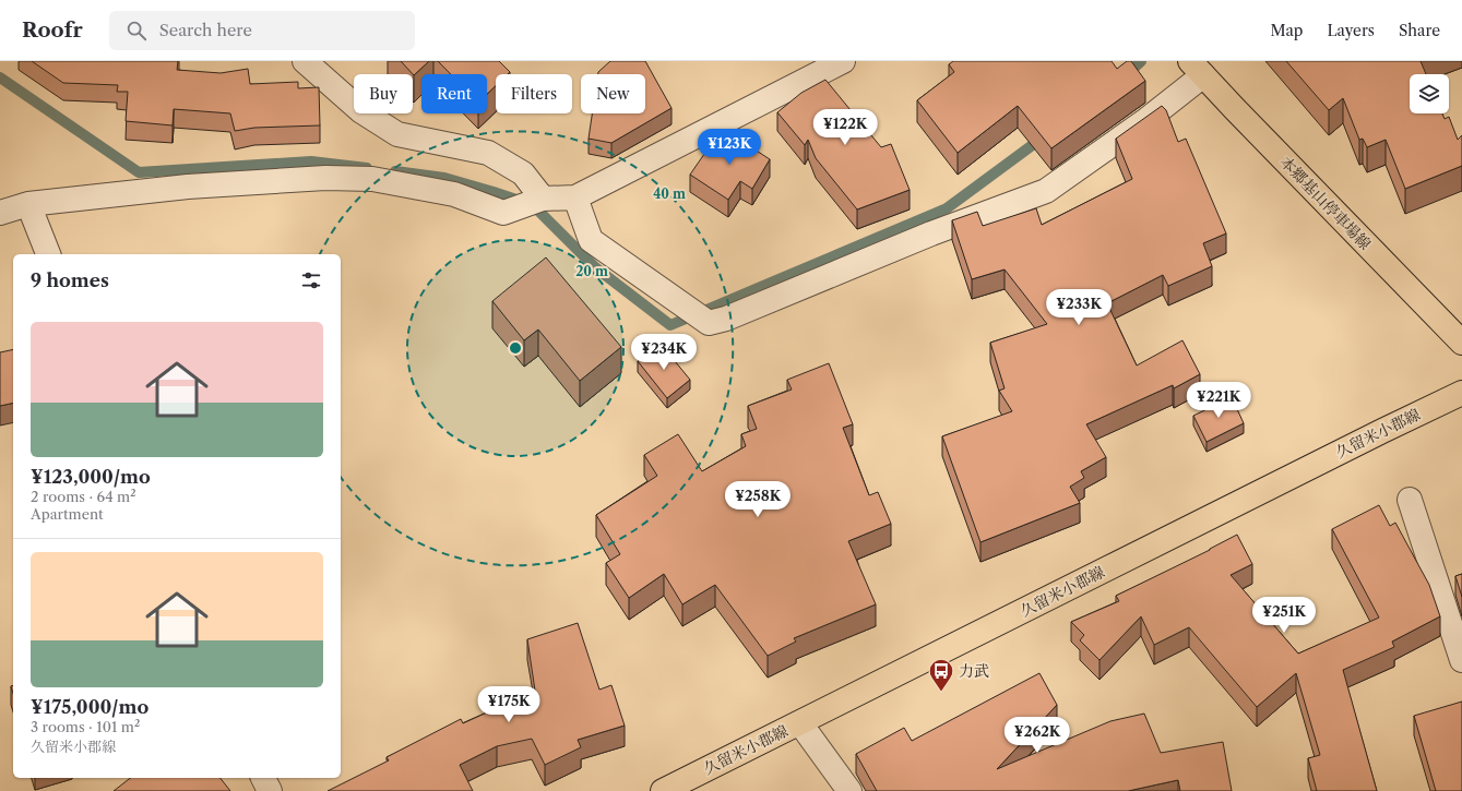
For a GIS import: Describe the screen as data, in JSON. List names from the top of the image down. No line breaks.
{"streets":{"main road":["本郷基山停車場線","久留米小郡線"]},"places":{"bus stop":["力武"]},"page":{"header":"Roofr","search":"Search here","nav":["Map","Layers","Share"],"chip":["Buy","Rent","Filters","New"],"price":["¥122K","¥123K","¥233K","¥234K","¥221K","¥258K","¥251K","¥175K","¥262K"],"heading":"9 homes","list":[{"name":"¥123,000/mo","note":"2 rooms · 64 m² · Apartment"},{"name":"¥175,000/mo","note":"3 rooms · 101 m² · 久留米小郡線"}]},"rings":["40 m","20 m"]}
